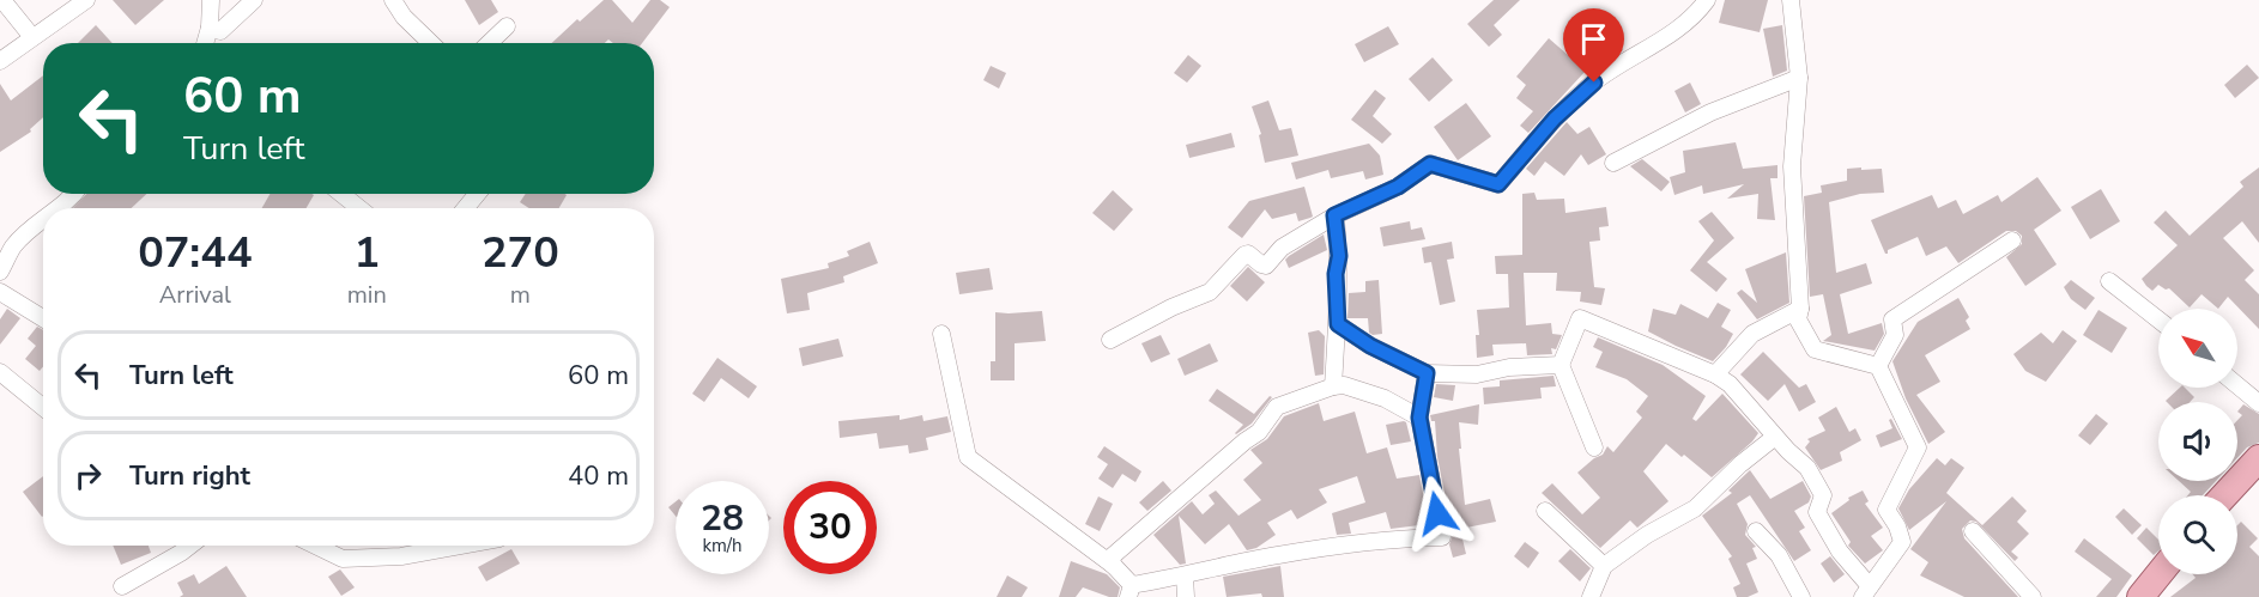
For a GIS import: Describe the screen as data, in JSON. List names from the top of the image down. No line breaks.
{"north":"top left","page":{"turn":["60 m","Turn left"],"eta":["07:44","Arrival","1","min","270","m"],"list":[{"name":"Turn left","value":"60 m"},{"name":"Turn right","value":"40 m"}],"speed":"28 km/h","limit":"30"}}
